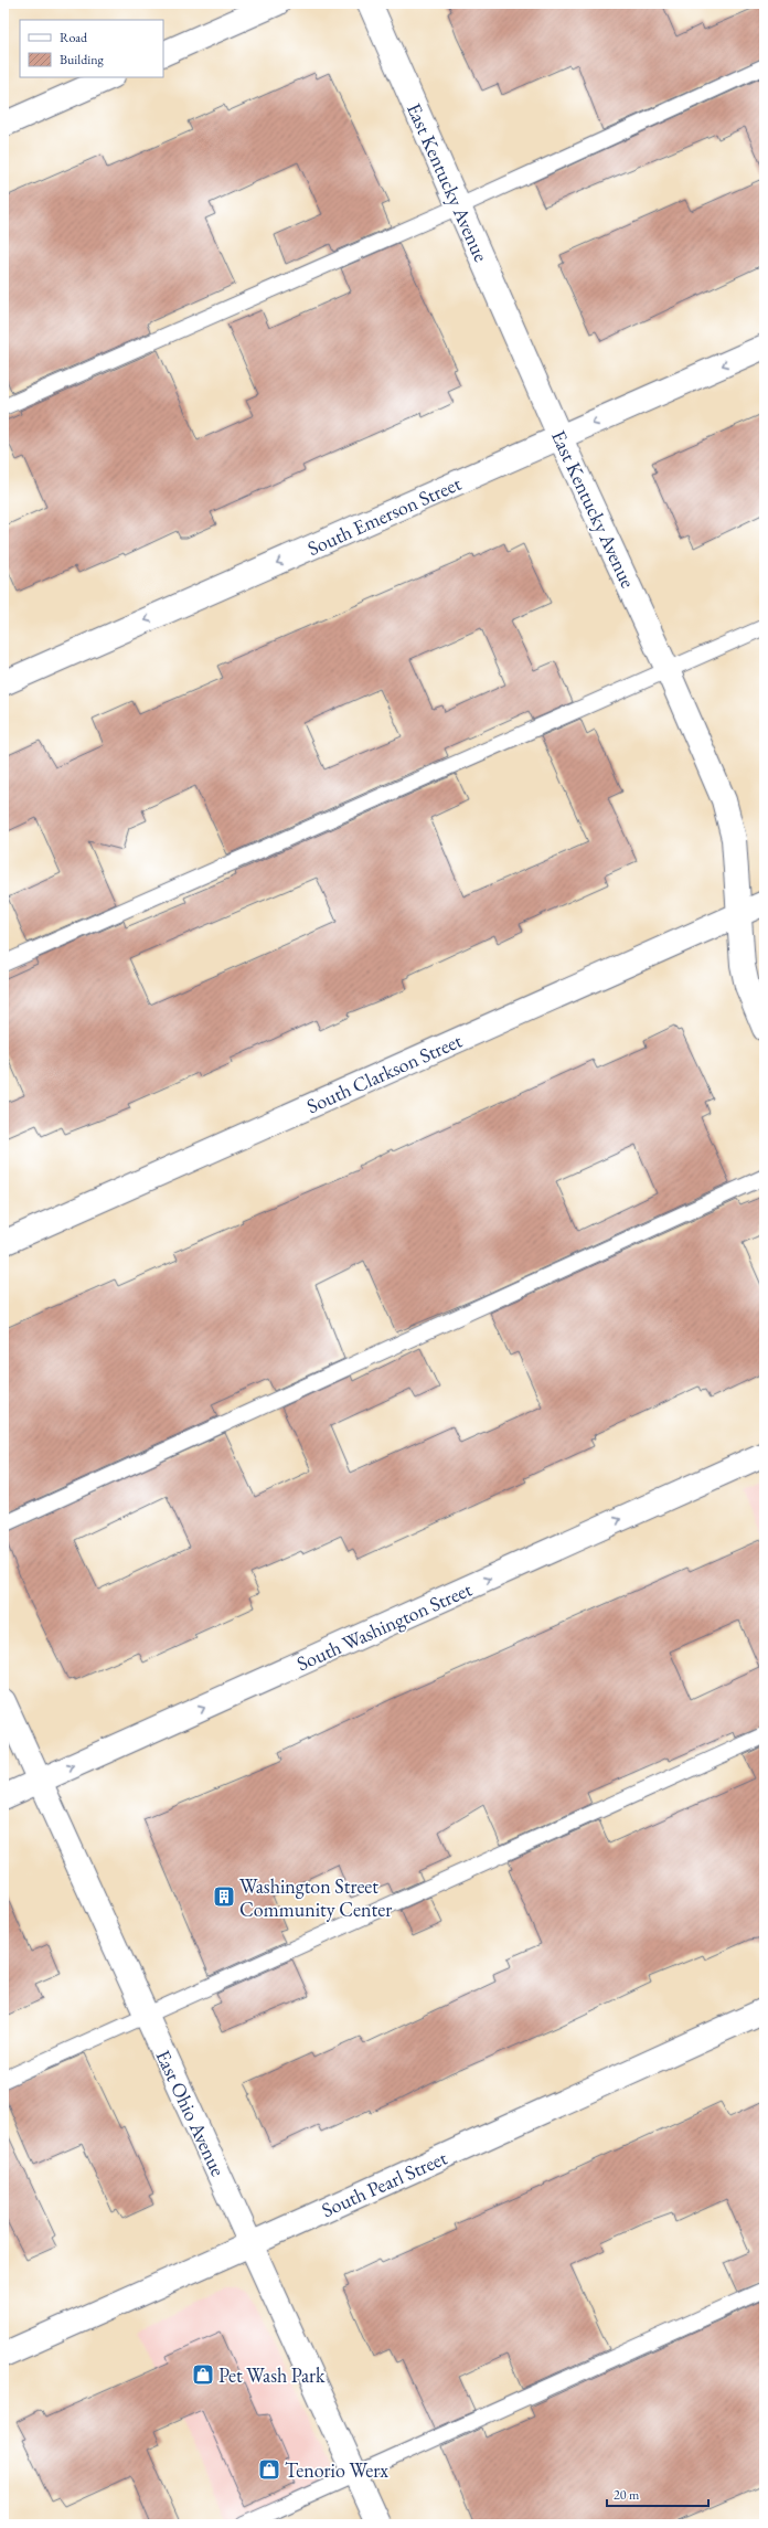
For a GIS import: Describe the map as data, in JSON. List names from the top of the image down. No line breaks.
{"streets":{"street":["East Kentucky Avenue","South Emerson Street","South Clarkson Street","South Washington Street","East Ohio Avenue","South Pearl Street"]},"crossings":[["East Kentucky Avenue","South Emerson Street"],["East Kentucky Avenue","South Clarkson Street"],["South Washington Street","East Ohio Avenue"],["East Ohio Avenue","South Pearl Street"]],"one_way":["South Emerson Street","South Washington Street"],"places":{"building":["Washington Street Community Center"],"shop":["Pet Wash Park","Tenorio Werx"]},"legend":["Road","Building"],"scale_bar":"20 m"}
